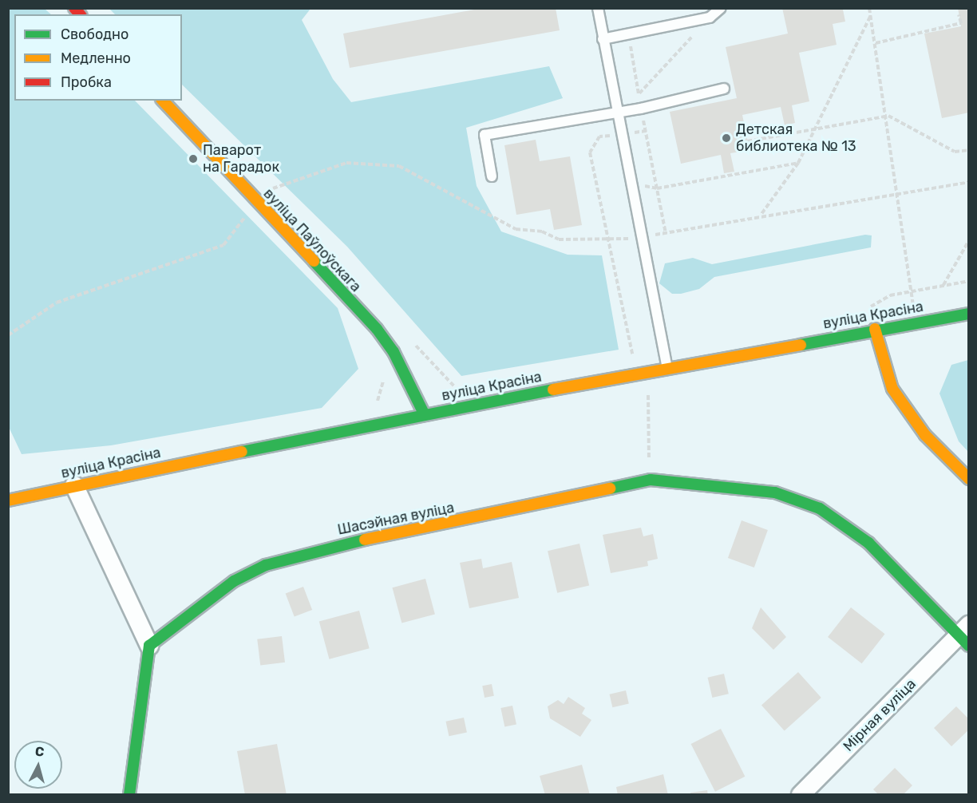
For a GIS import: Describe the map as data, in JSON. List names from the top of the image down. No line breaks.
{"streets":{"street":["вуліца Паўлоўскага","вуліца Красіна","Шасэйная вуліца","Мірная вуліца"]},"crossings":[["вуліца Паўлоўскага","вуліца Красіна"],["Шасэйная вуліца","Мірная вуліца"]],"places":["Детская библиотека № 13","Паварот на Гарадок"],"legend":["Свободно","Медленно","Пробка"],"north":"top"}
